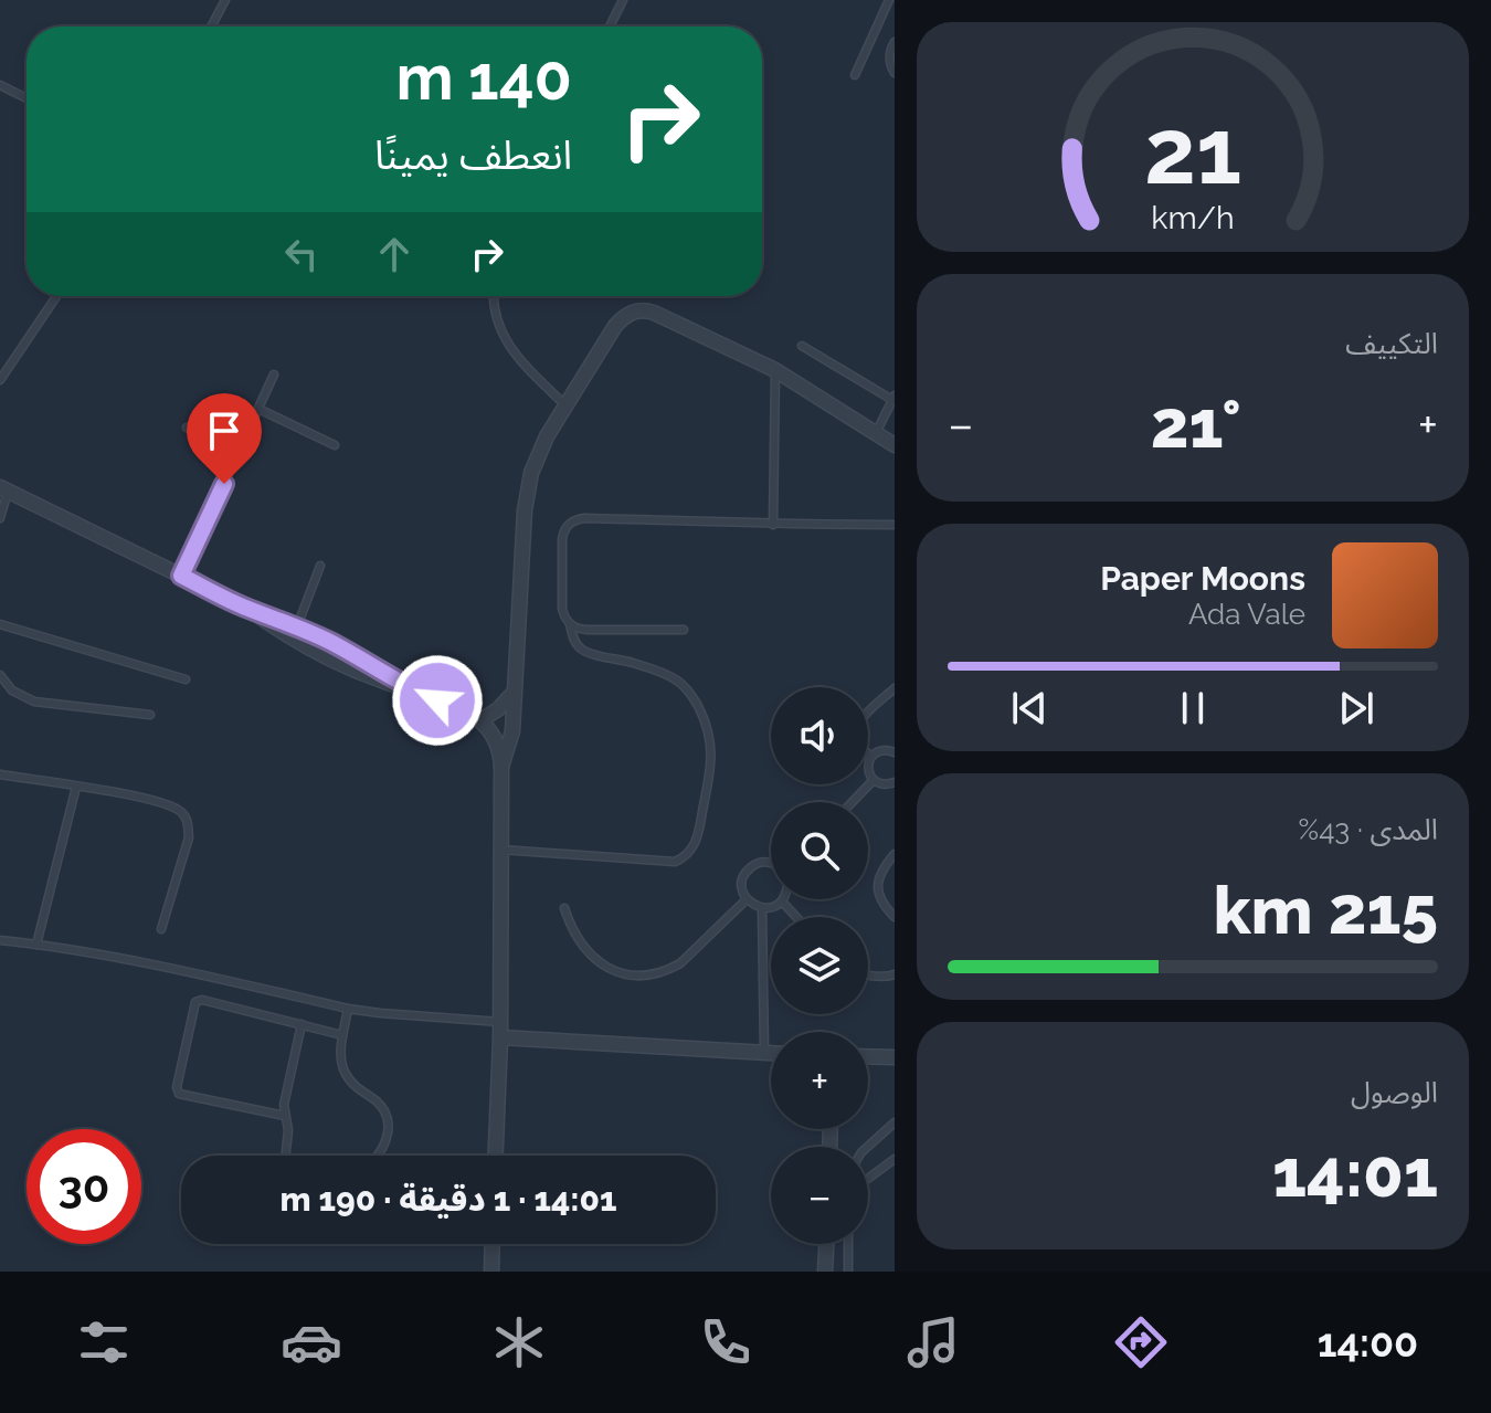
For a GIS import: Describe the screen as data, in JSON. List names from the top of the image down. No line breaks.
{"page":{"turn":["140 m","انعطف يمينًا"],"tile":["التكييف",["المدى · 43%","215 km"],["الوصول","14:01"]],"heat":["−","21°","+"],"song":["Paper Moons","Ada Vale"],"map_buttons":["+","−"],"limit":"30","trip":"14:01 · 1 دقيقة · 190 m","tabs":"14:00","gauge":["21","km/h"]}}
